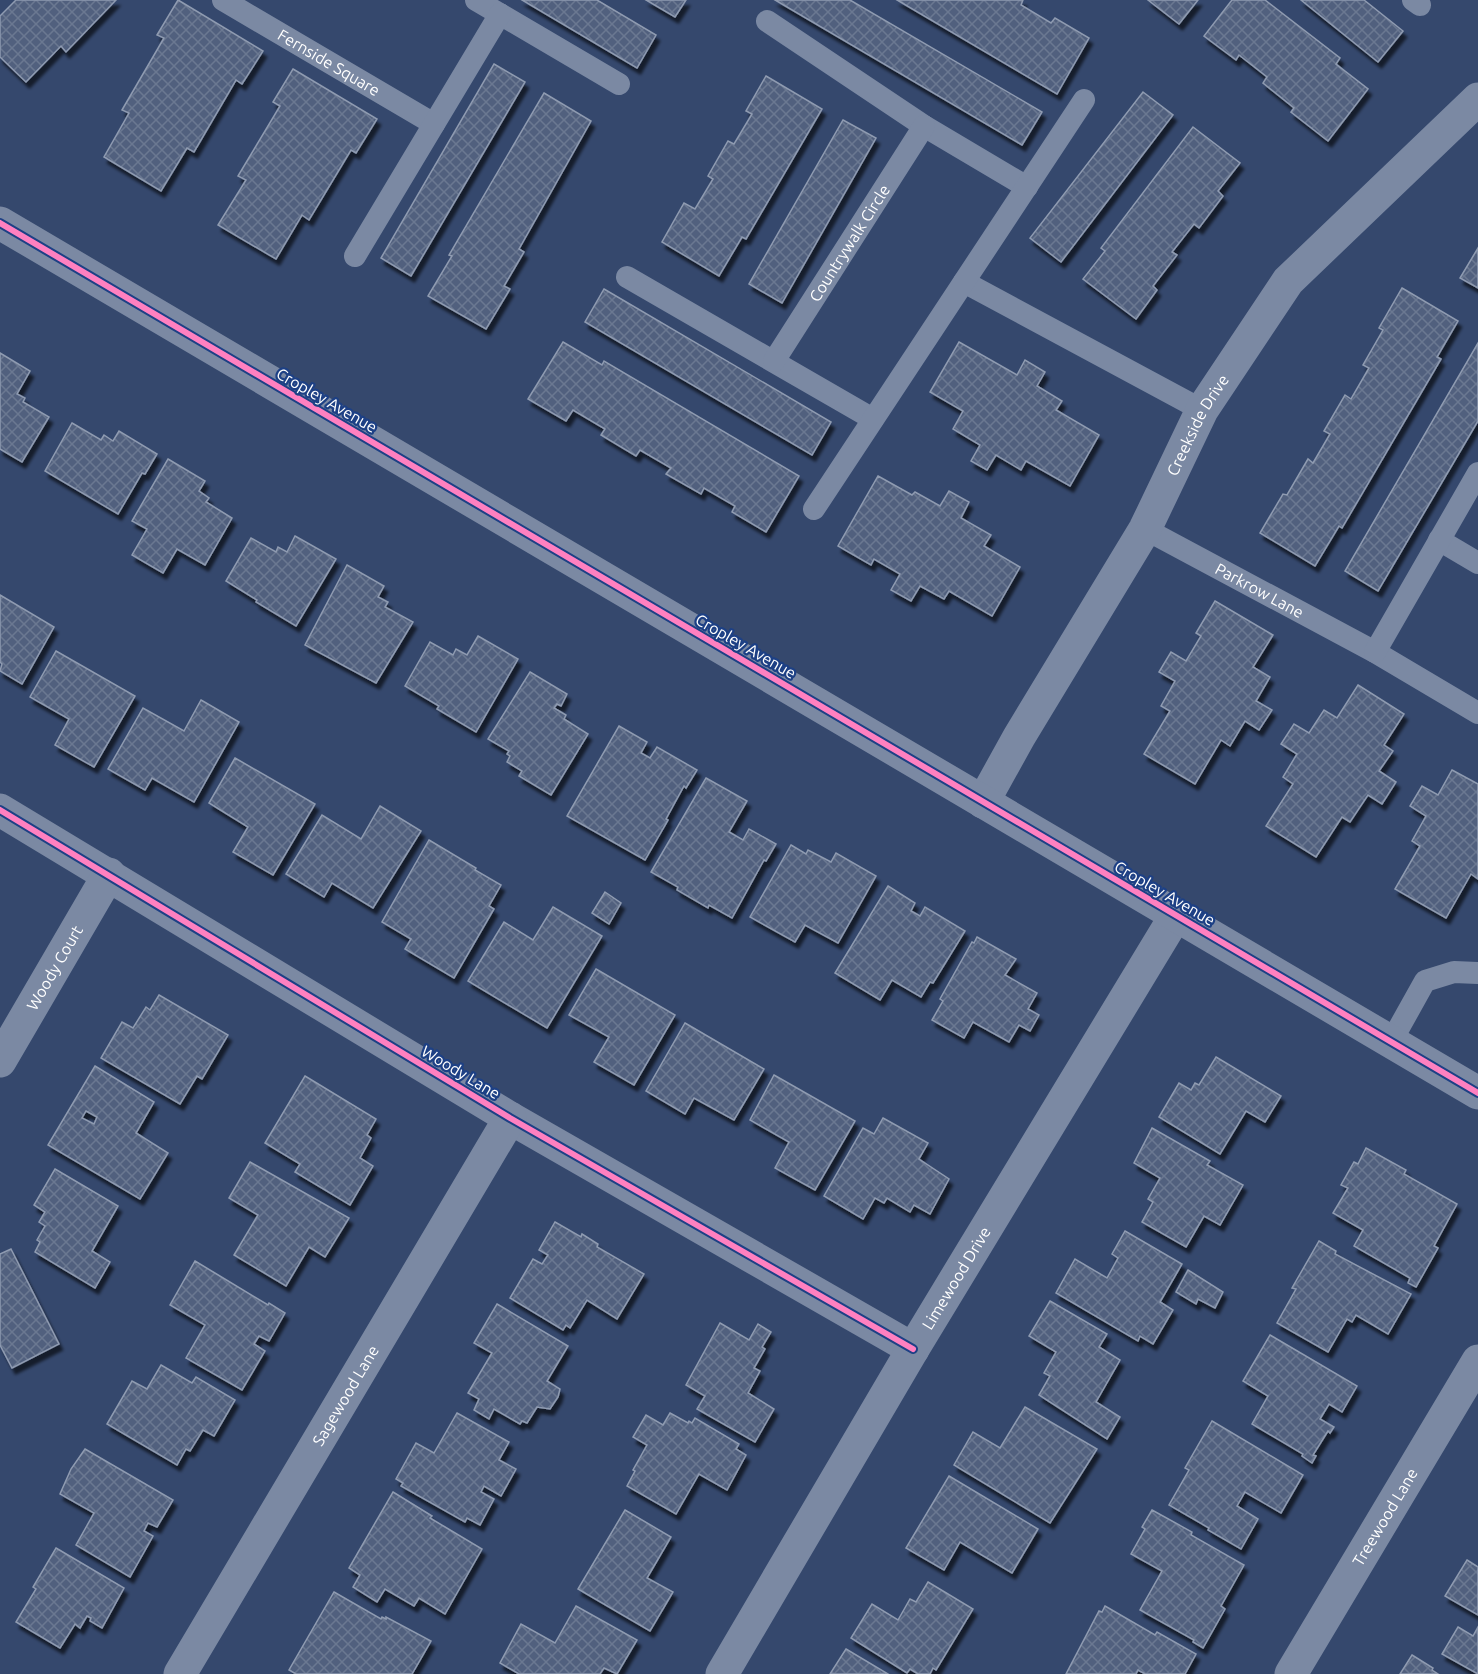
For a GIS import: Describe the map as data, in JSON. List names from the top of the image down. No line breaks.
{"streets":{"street":["Cropley Avenue","Creekside Drive","Woody Court","Woody Lane","Limewood Drive","Sagewood Lane","Treewood Lane"],"lane":["Fernside Square","Countrywalk Circle","Parkrow Lane"]},"crossings":[["Cropley Avenue","Creekside Drive"],["Cropley Avenue","Limewood Drive"],["Creekside Drive","Parkrow Lane"],["Woody Court","Woody Lane"],["Woody Lane","Limewood Drive"],["Woody Lane","Sagewood Lane"]]}
